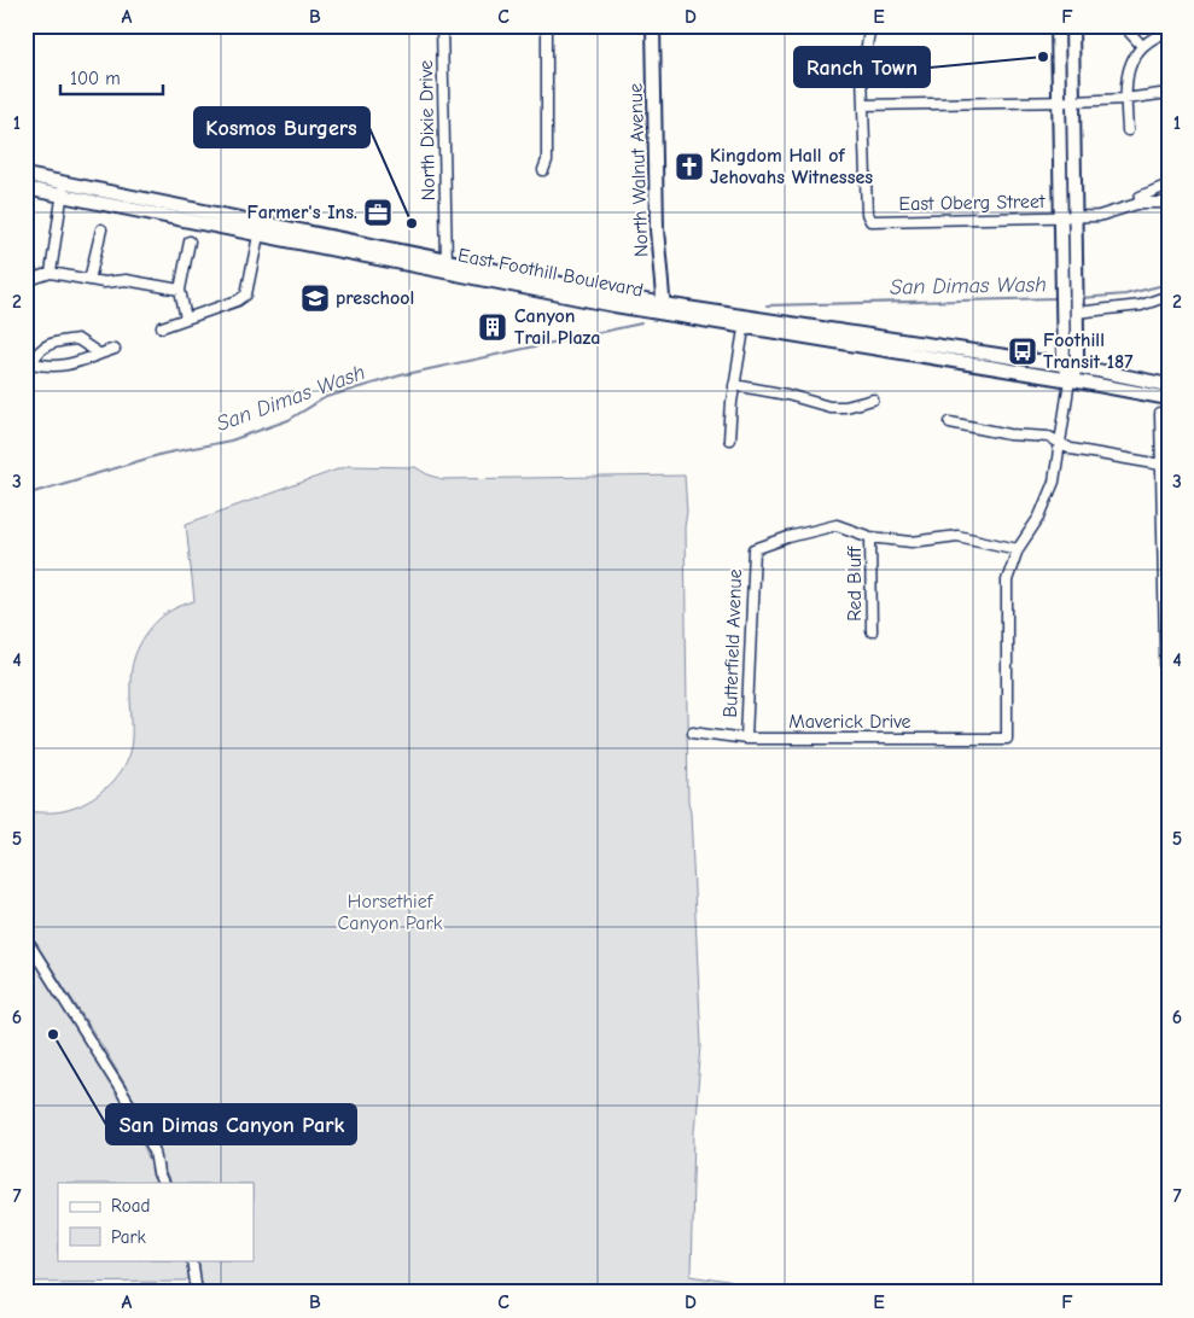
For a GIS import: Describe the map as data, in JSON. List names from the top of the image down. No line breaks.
{"streets":{"main road":["North Walnut Avenue","East Foothill Boulevard"],"street":["North Dixie Drive","East Oberg Street","Red Bluff","Butterfield Avenue","Maverick Drive"]},"crossings":[["North Dixie Drive","East Foothill Boulevard"],["North Walnut Avenue","East Foothill Boulevard"],["Red Bluff","Butterfield Avenue"],["Butterfield Avenue","Maverick Drive"]],"water":["San Dimas Wash"],"parks":["Horsethief Canyon Park"],"places":{"other":["Ranch Town","Kosmos Burgers","San Dimas Canyon Park"],"church":["Kingdom Hall of Jehovahs Witnesses"],"office":["Farmer's Ins."],"school or university":["preschool"],"building":["Canyon Trail Plaza"],"bus stop":["Foothill Transit 187"]},"legend":["Road","Park"],"scale_bar":"100 m","grid":{"columns":["A","B","C","D","E","F"],"rows":["1","2","3","4","5","6","7"]}}
